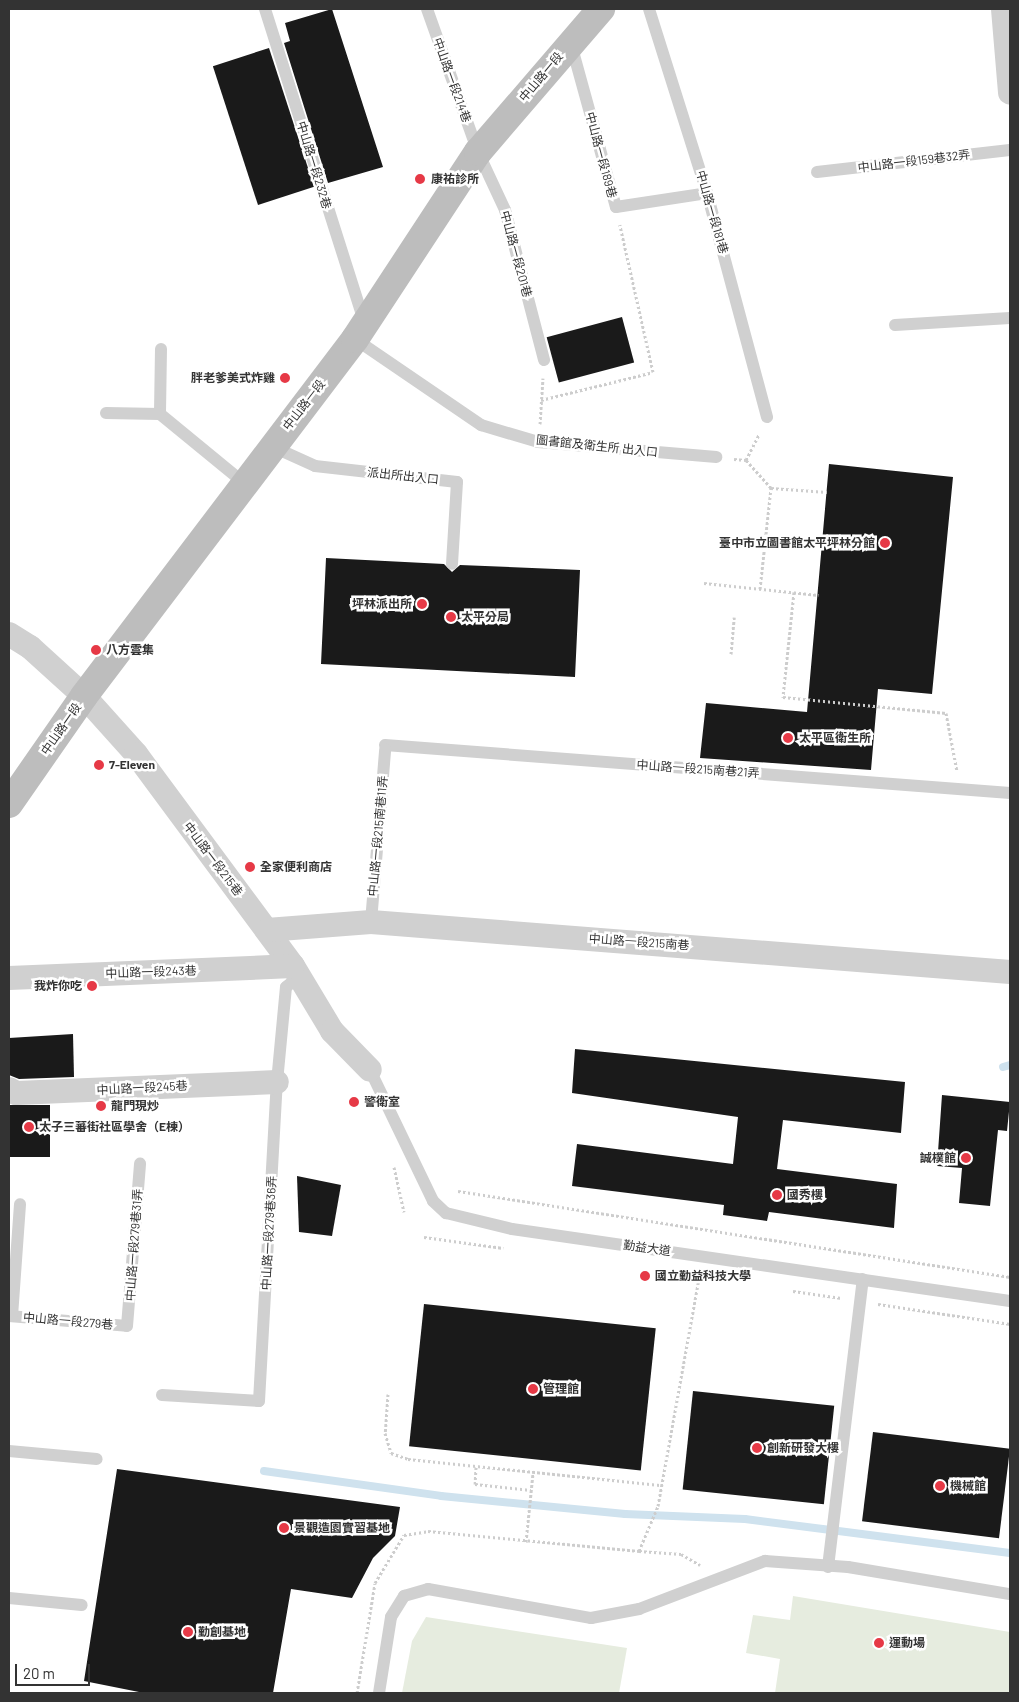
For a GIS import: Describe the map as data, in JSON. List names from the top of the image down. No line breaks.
{"streets":{"main road":["中山路一段"],"street":["中山路一段215巷","中山路一段215南巷","中山路一段243巷","中山路一段245巷"],"lane":["中山路一段214巷","中山路一段189巷","中山路一段159巷32弄","中山路一段232巷","中山路一段181巷","中山路一段201巷","圖書館及衛生所 出入口","派出所出入口","中山路一段215南巷21弄","中山路一段215南巷11弄","中山路一段279巷36弄","中山路一段279巷31弄","勤益大道","中山路一段279巷"]},"crossings":[["中山路一段","中山路一段214巷"],["中山路一段","中山路一段189巷"],["中山路一段","中山路一段232巷"],["中山路一段","中山路一段201巷"],["中山路一段","圖書館及衛生所 出入口"],["中山路一段","派出所出入口"],["中山路一段","中山路一段215巷"],["中山路一段214巷","中山路一段201巷"],["中山路一段189巷","中山路一段181巷"],["中山路一段232巷","圖書館及衛生所 出入口"],["中山路一段215南巷21弄","中山路一段215南巷11弄"],["中山路一段215南巷11弄","中山路一段215南巷"],["中山路一段215巷","中山路一段215南巷"],["中山路一段215巷","中山路一段243巷"],["中山路一段215巷","中山路一段279巷36弄"],["中山路一段215巷","勤益大道"],["中山路一段243巷","中山路一段279巷36弄"],["中山路一段245巷","中山路一段279巷36弄"],["中山路一段279巷31弄","中山路一段279巷"]],"places":["康祐診所","胖老爹美式炸雞","臺中市立圖書館太平坪林分館","坪林派出所","太平分局","八方雲集","太平區衛生所","7-Eleven","全家便利商店","我炸你吃","警衛室","龍門現炒","太子三蕃街社區學舍（E棟）","誠樸館","國秀樓","國立勤益科技大學","管理館","創新研發大樓","機械館","景觀造園實習基地","勤創基地","運動場"],"scale_bar":"20 m"}
